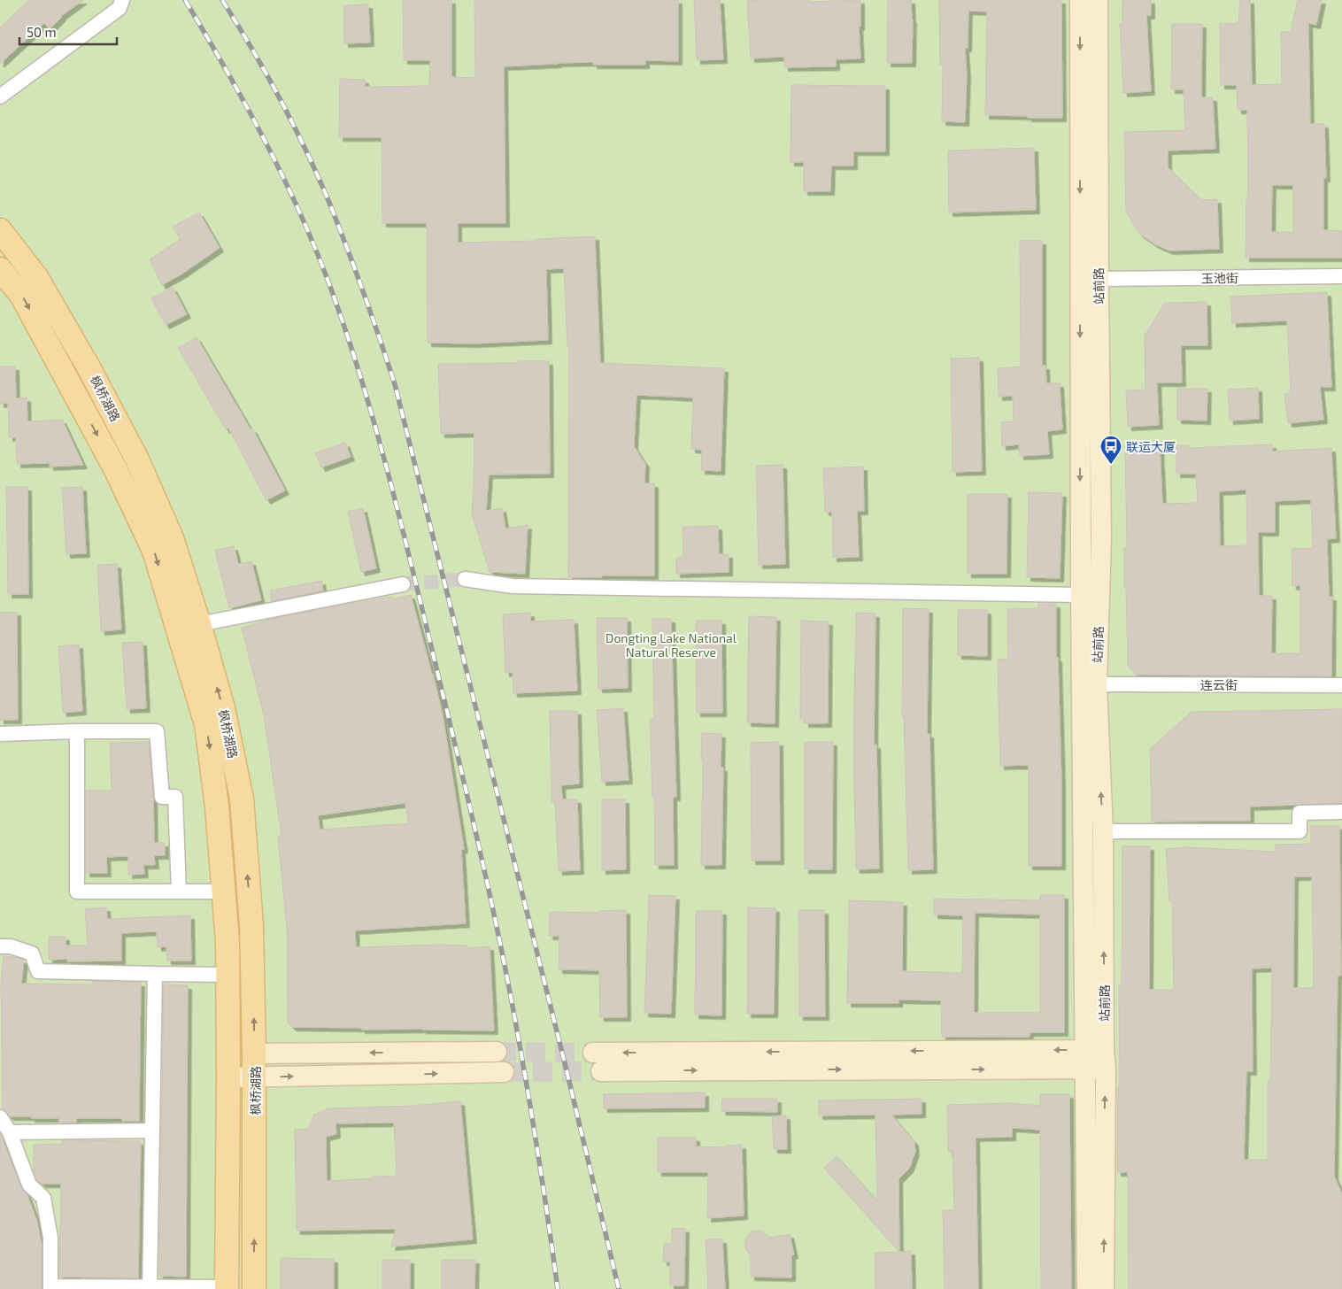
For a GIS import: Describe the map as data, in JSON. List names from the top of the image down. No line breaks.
{"streets":{"main road":["站前路","枫桥湖路"],"street":["玉池街","连云街"]},"crossings":[["玉池街","站前路"],["站前路","连云街"]],"parks":["Dongting Lake National Natural Reserve"],"places":{"bus stop":["联运大厦"]},"scale_bar":"50 m"}
